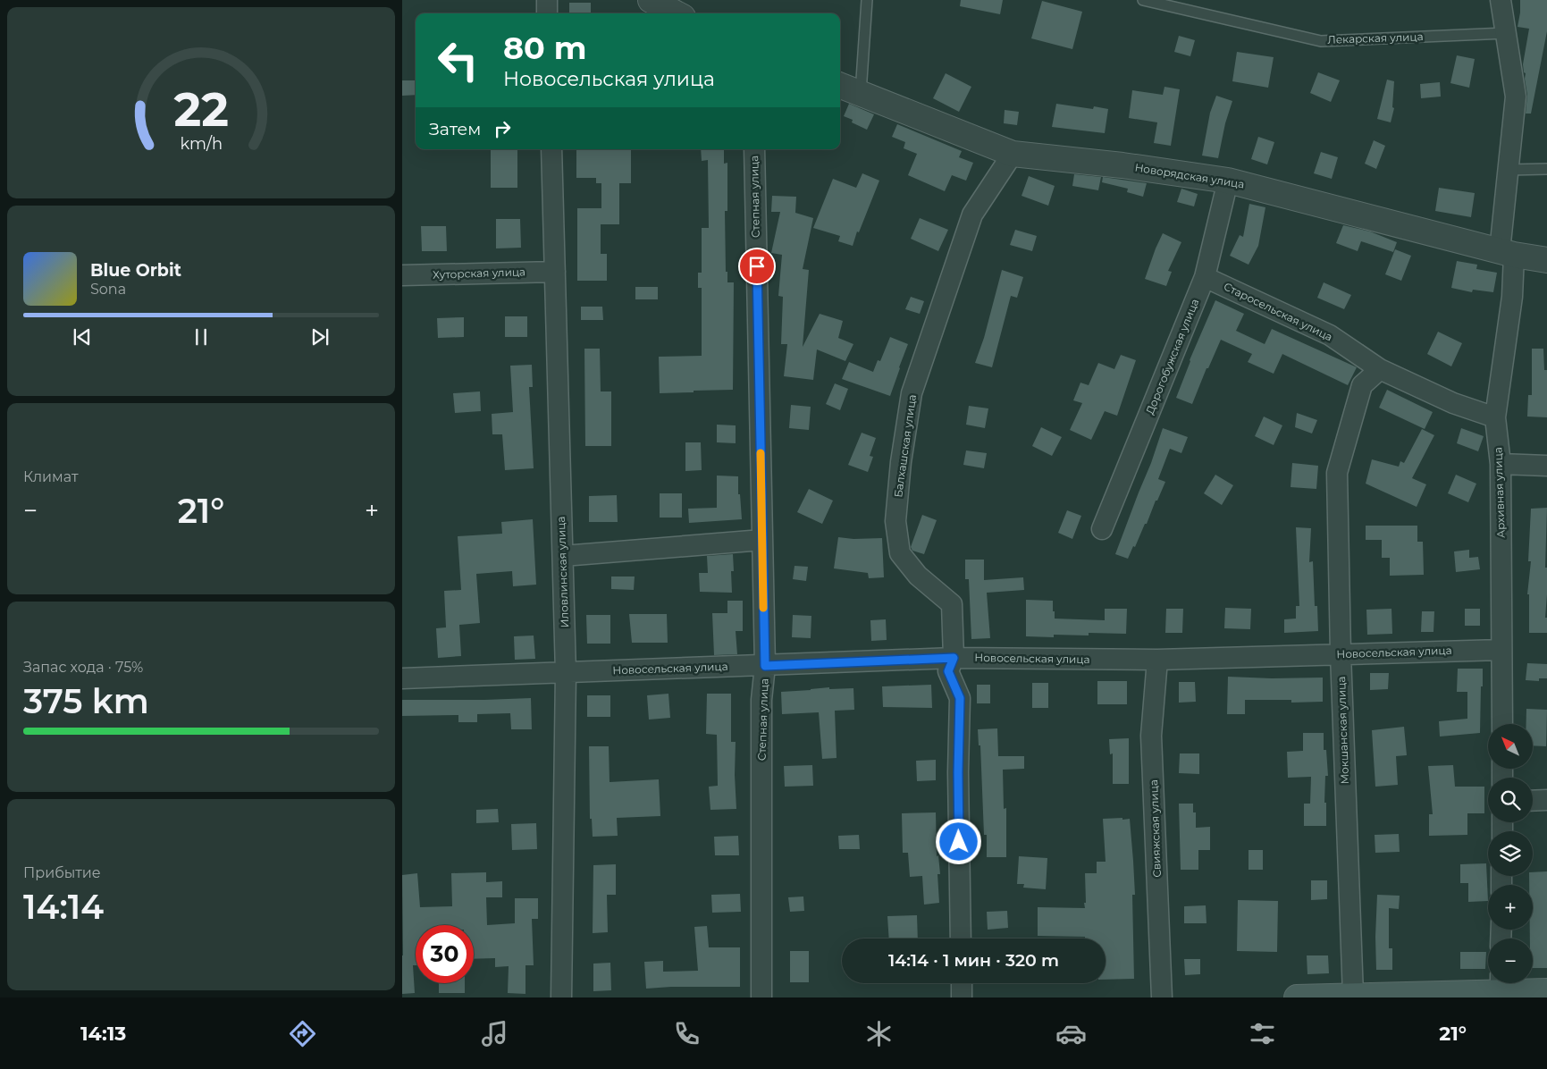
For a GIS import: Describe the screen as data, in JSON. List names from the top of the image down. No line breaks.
{"streets":{"street":["Новорядская улица","Степная улица","Хуторская улица","Старосельская улица","Дорогобужская улица","Балхашская улица","Архивная улица","Иловлинская улица","Новосельская улица","Мокшанская улица","Свияжская улица"],"lane":["Лекарская улица"]},"crossings":[["Лекарская улица","Архивная улица"],["Новорядская улица","Дорогобужская улица"],["Новорядская улица","Балхашская улица"],["Новорядская улица","Архивная улица"],["Степная улица","Новосельская улица"],["Хуторская улица","Иловлинская улица"],["Старосельская улица","Дорогобужская улица"],["Старосельская улица","Архивная улица"],["Старосельская улица","Мокшанская улица"],["Балхашская улица","Новосельская улица"],["Архивная улица","Новосельская улица"],["Иловлинская улица","Новосельская улица"],["Новосельская улица","Мокшанская улица"],["Новосельская улица","Свияжская улица"]],"north":"top left","page":{"turn":["80 m","Новосельская улица"],"then":"Затем","song":["Blue Orbit","Sona"],"tile":["Климат",["Запас хода · 75%","375 km"],["Прибытие","14:14"]],"heat":["−","21°","+"],"map_buttons":["+","−"],"limit":"30","trip":"14:14 · 1 мин · 320 m","tabs":["14:13","21°"],"gauge":["22","km/h"]}}
